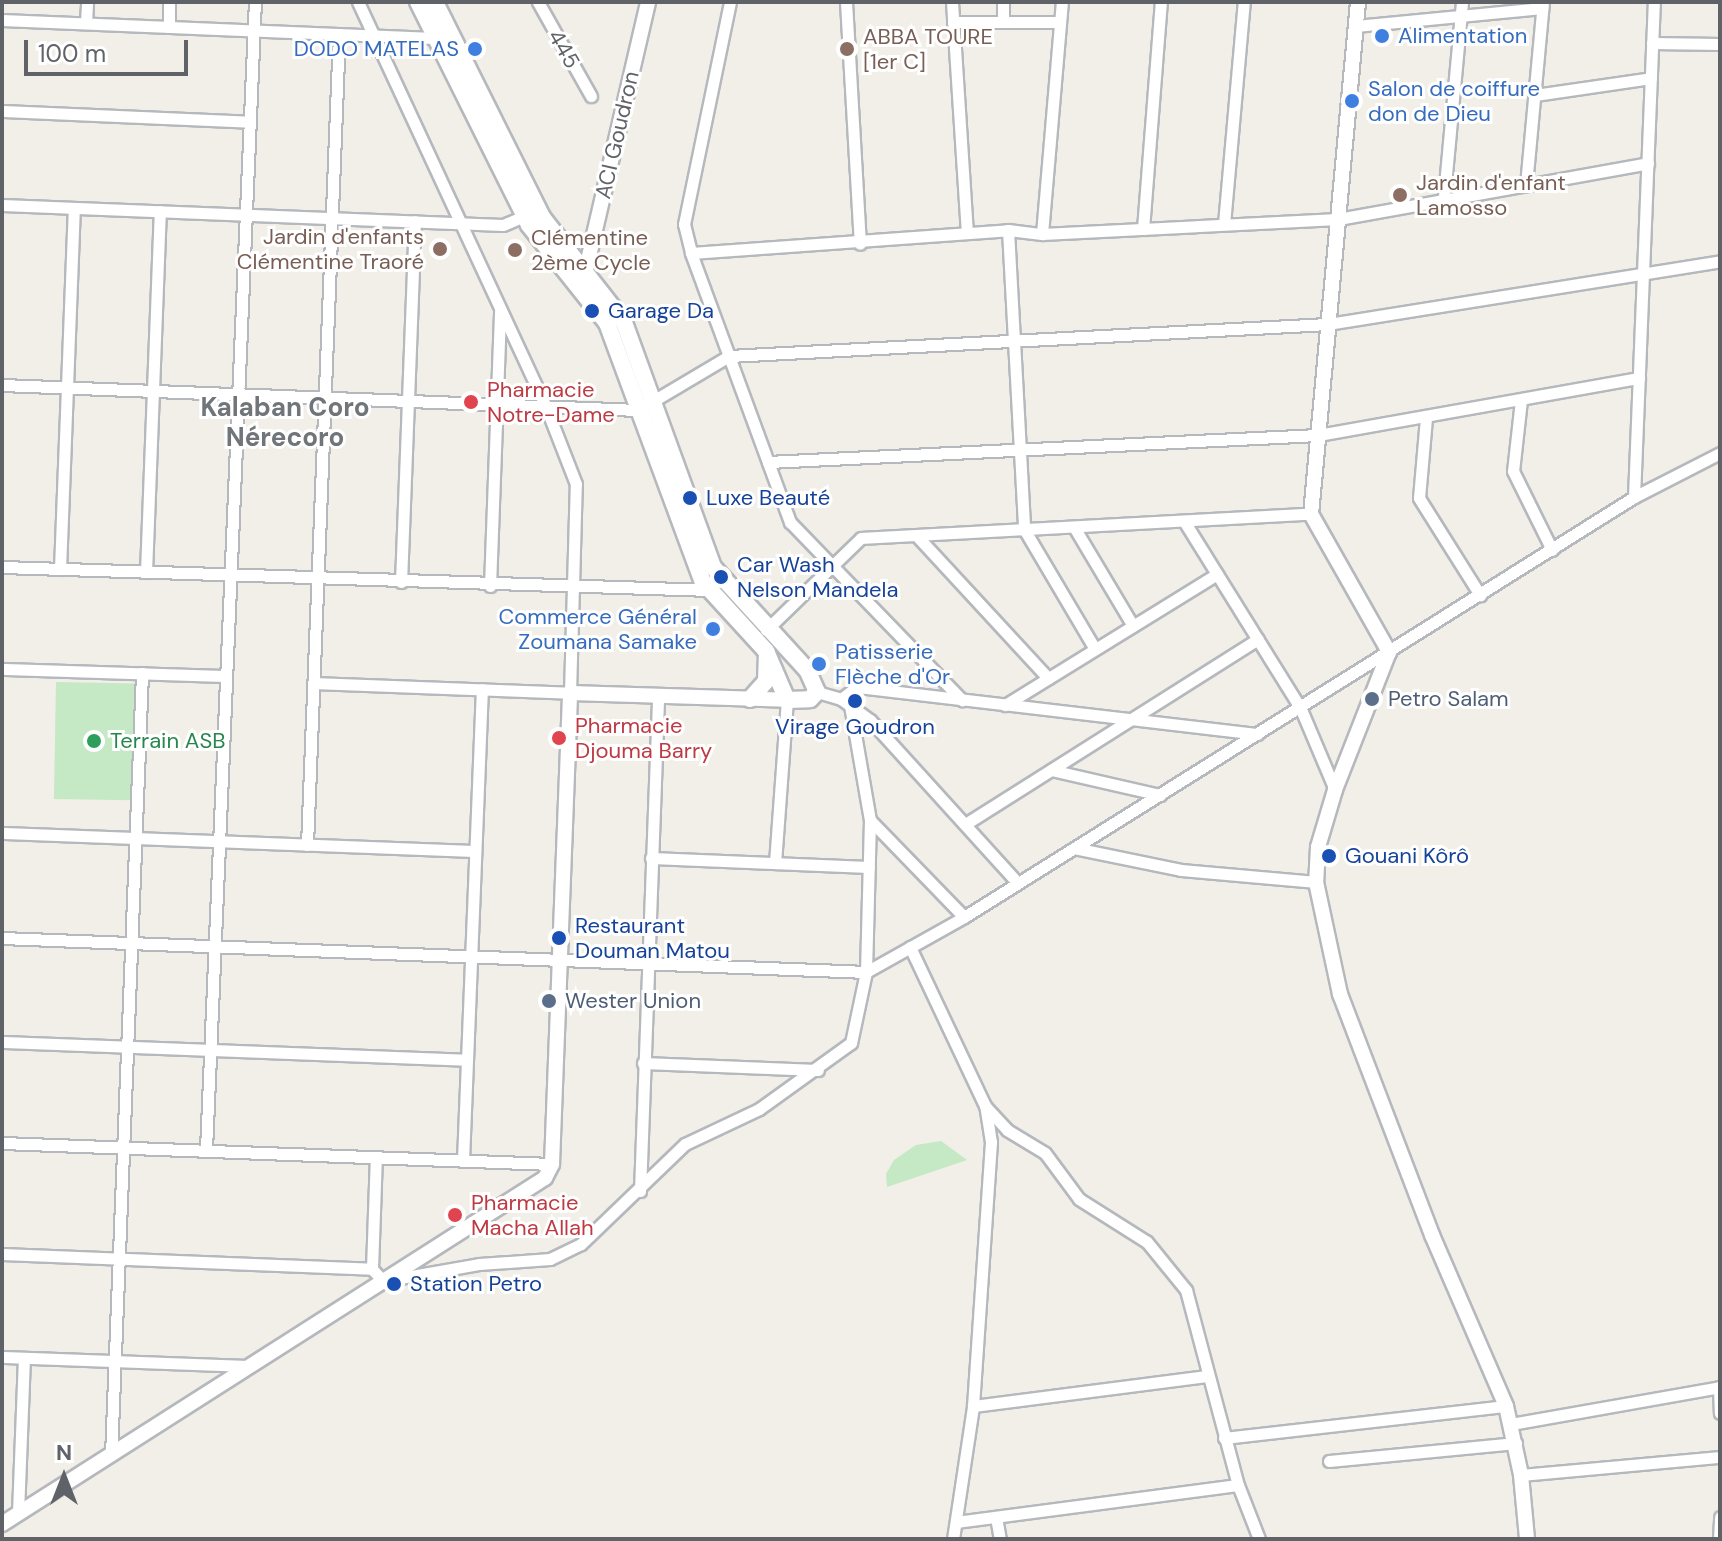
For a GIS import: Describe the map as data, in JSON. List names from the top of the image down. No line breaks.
{"streets":{"street":["445","ACI Goudron"]},"districts":["Kalaban Coro Nérecoro"],"places":["Alimentation","DODO MATELAS","ABBA TOURE [1er C]","Salon de coiffure don de Dieu","Jardin d'enfant Lamosso","Jardin d'enfants Clémentine Traoré","Clémentine 2ème Cycle","Garage Da","Pharmacie Notre-Dame","Luxe Beauté","Car Wash Nelson Mandela","Commerce Général Zoumana Samake","Patisserie Flèche d'Or","Petro Salam","Virage Goudron","Pharmacie Djouma Barry","Terrain ASB","Gouani Kôrô","Restaurant Douman Matou","Wester Union","Pharmacie Macha Allah","Station Petro"],"scale_bar":"100 m","north":"top"}
